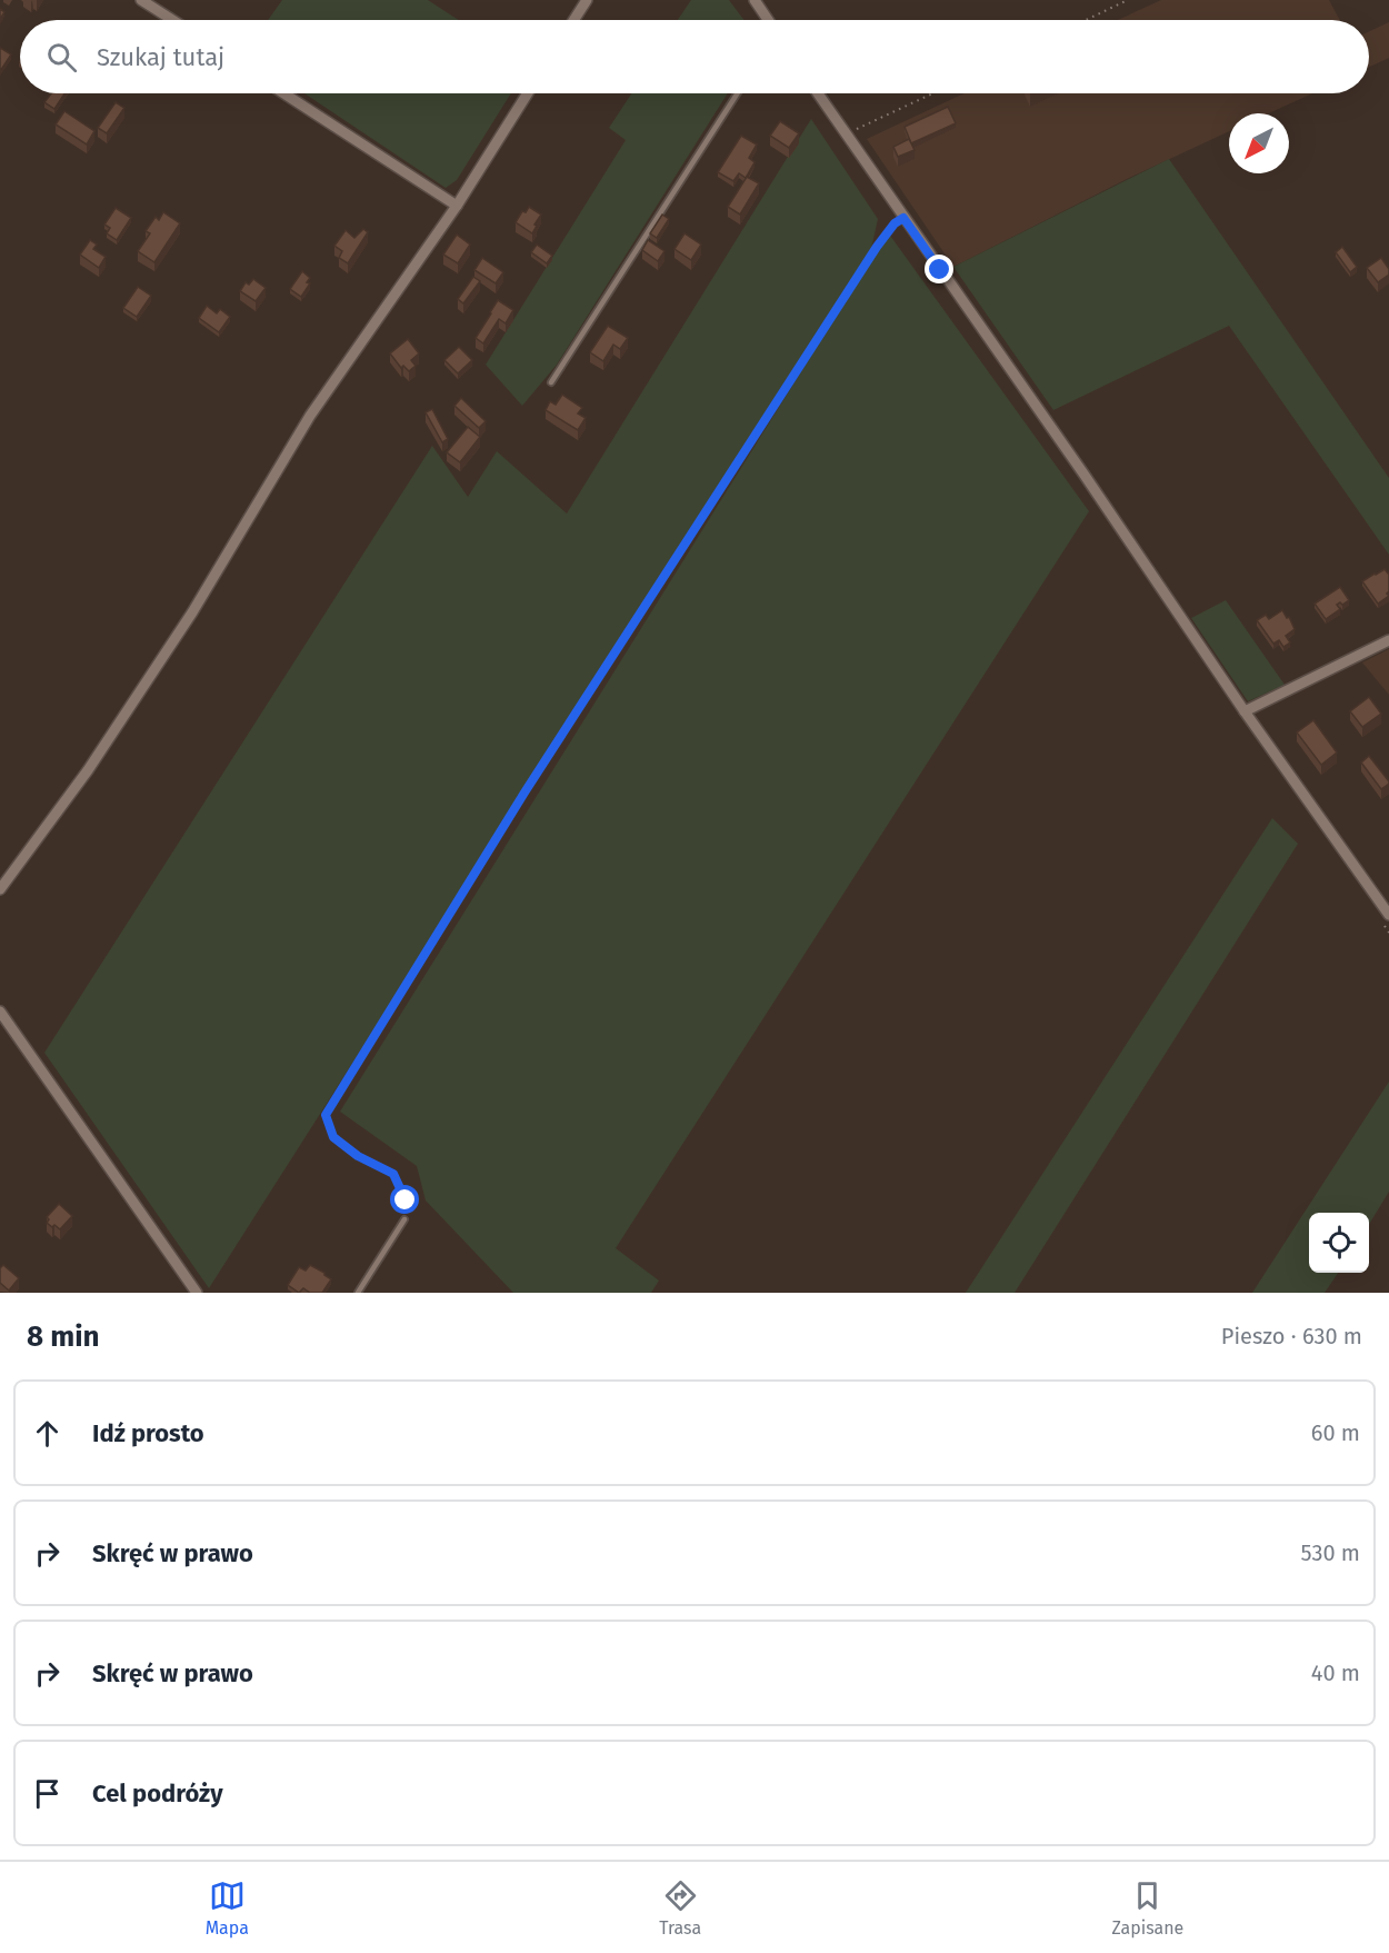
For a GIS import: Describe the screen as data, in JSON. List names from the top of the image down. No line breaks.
{"north":"bottom left","page":{"search":"Szukaj tutaj","heading":["8 min","Pieszo · 630 m"],"list":[["Idź prosto","60 m"],["Skręć w prawo","530 m"],["Skręć w prawo","40 m"],"Cel podróży"],"nav":["Mapa","Trasa","Zapisane"]}}
